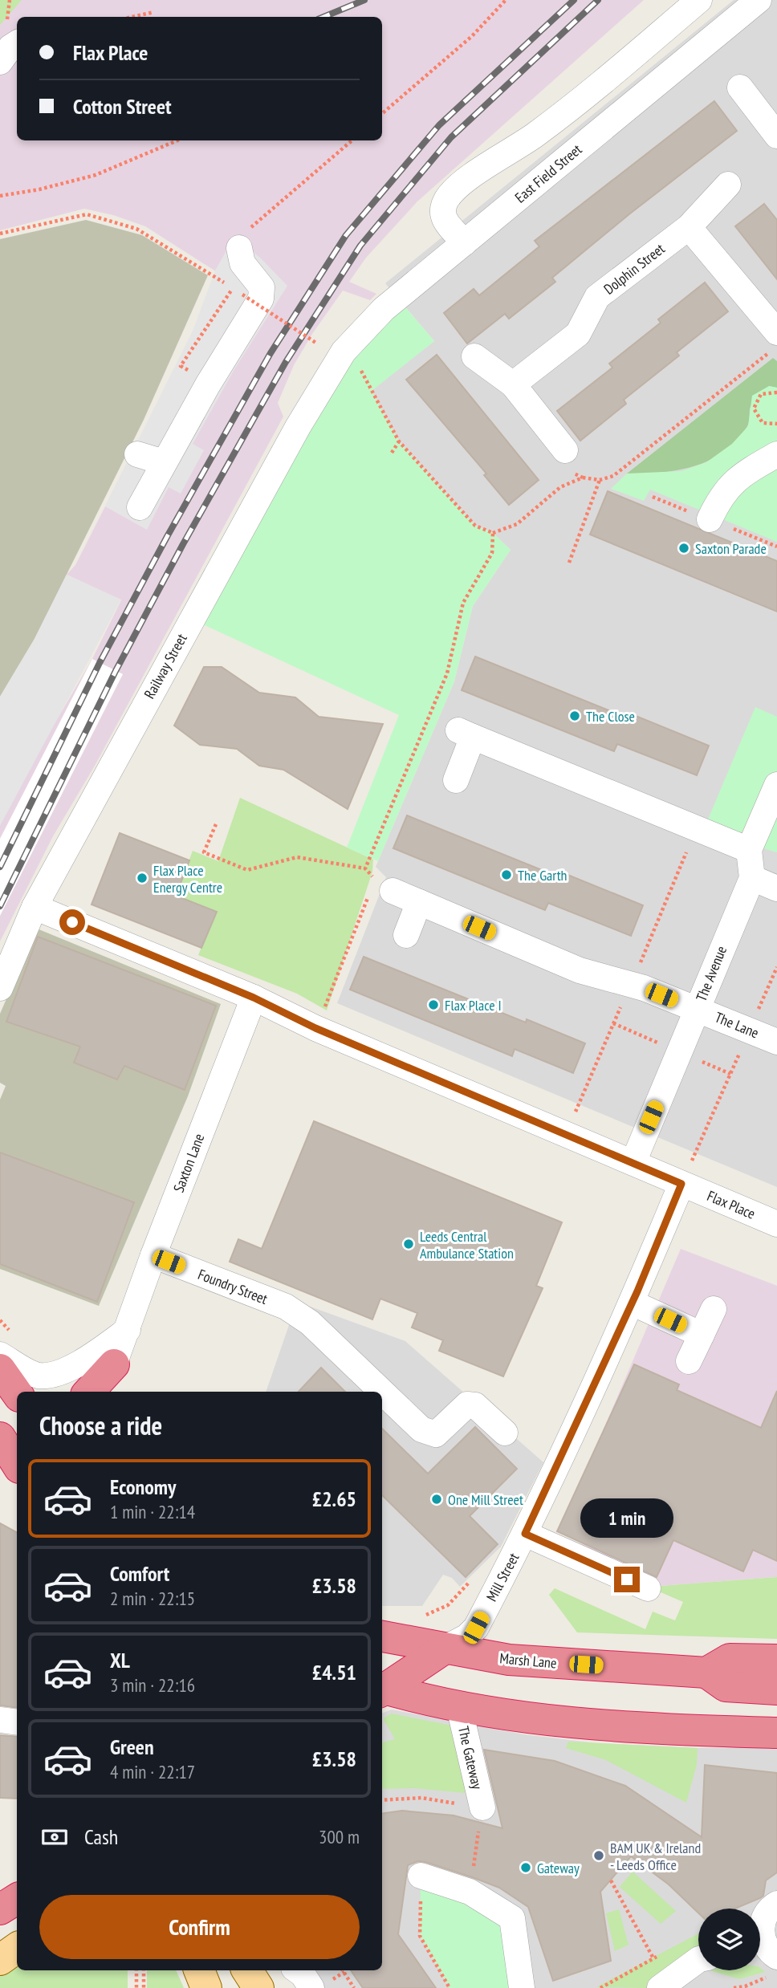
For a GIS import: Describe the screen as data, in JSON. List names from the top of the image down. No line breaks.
{"streets":{"highway":["Marsh Lane"],"street":["East Field Street","Dolphin Street","Railway Street","The Avenue","The Lane","Saxton Lane","Flax Place","Foundry Street","Mill Street","The Gateway"]},"crossings":[["East Field Street","Railway Street"],["Railway Street","Flax Place"],["The Avenue","The Lane"],["The Avenue","Flax Place"],["Saxton Lane","Flax Place"],["Saxton Lane","Foundry Street"],["Flax Place","Mill Street"],["Mill Street","Marsh Lane"]],"places":["Saxton Parade","The Close","The Garth","Flax Place Energy Centre","Flax Place I","Leeds Central Ambulance Station","One Mill Street","BAM UK & Ireland - Leeds Office","Gateway"],"page":{"banner":["Flax Place","Cotton Street"],"heading":"Choose a ride","list":[{"name":"Economy","note":"1 min · 22:14","value":"£2.65"},{"name":"Comfort","note":"2 min · 22:15","value":"£3.58"},{"name":"XL","note":"3 min · 22:16","value":"£4.51"},{"name":"Green","note":"4 min · 22:17","value":"£3.58"}],"bubble":"1 min","pay":["Cash","300 m"],"buttons":"Confirm"}}
